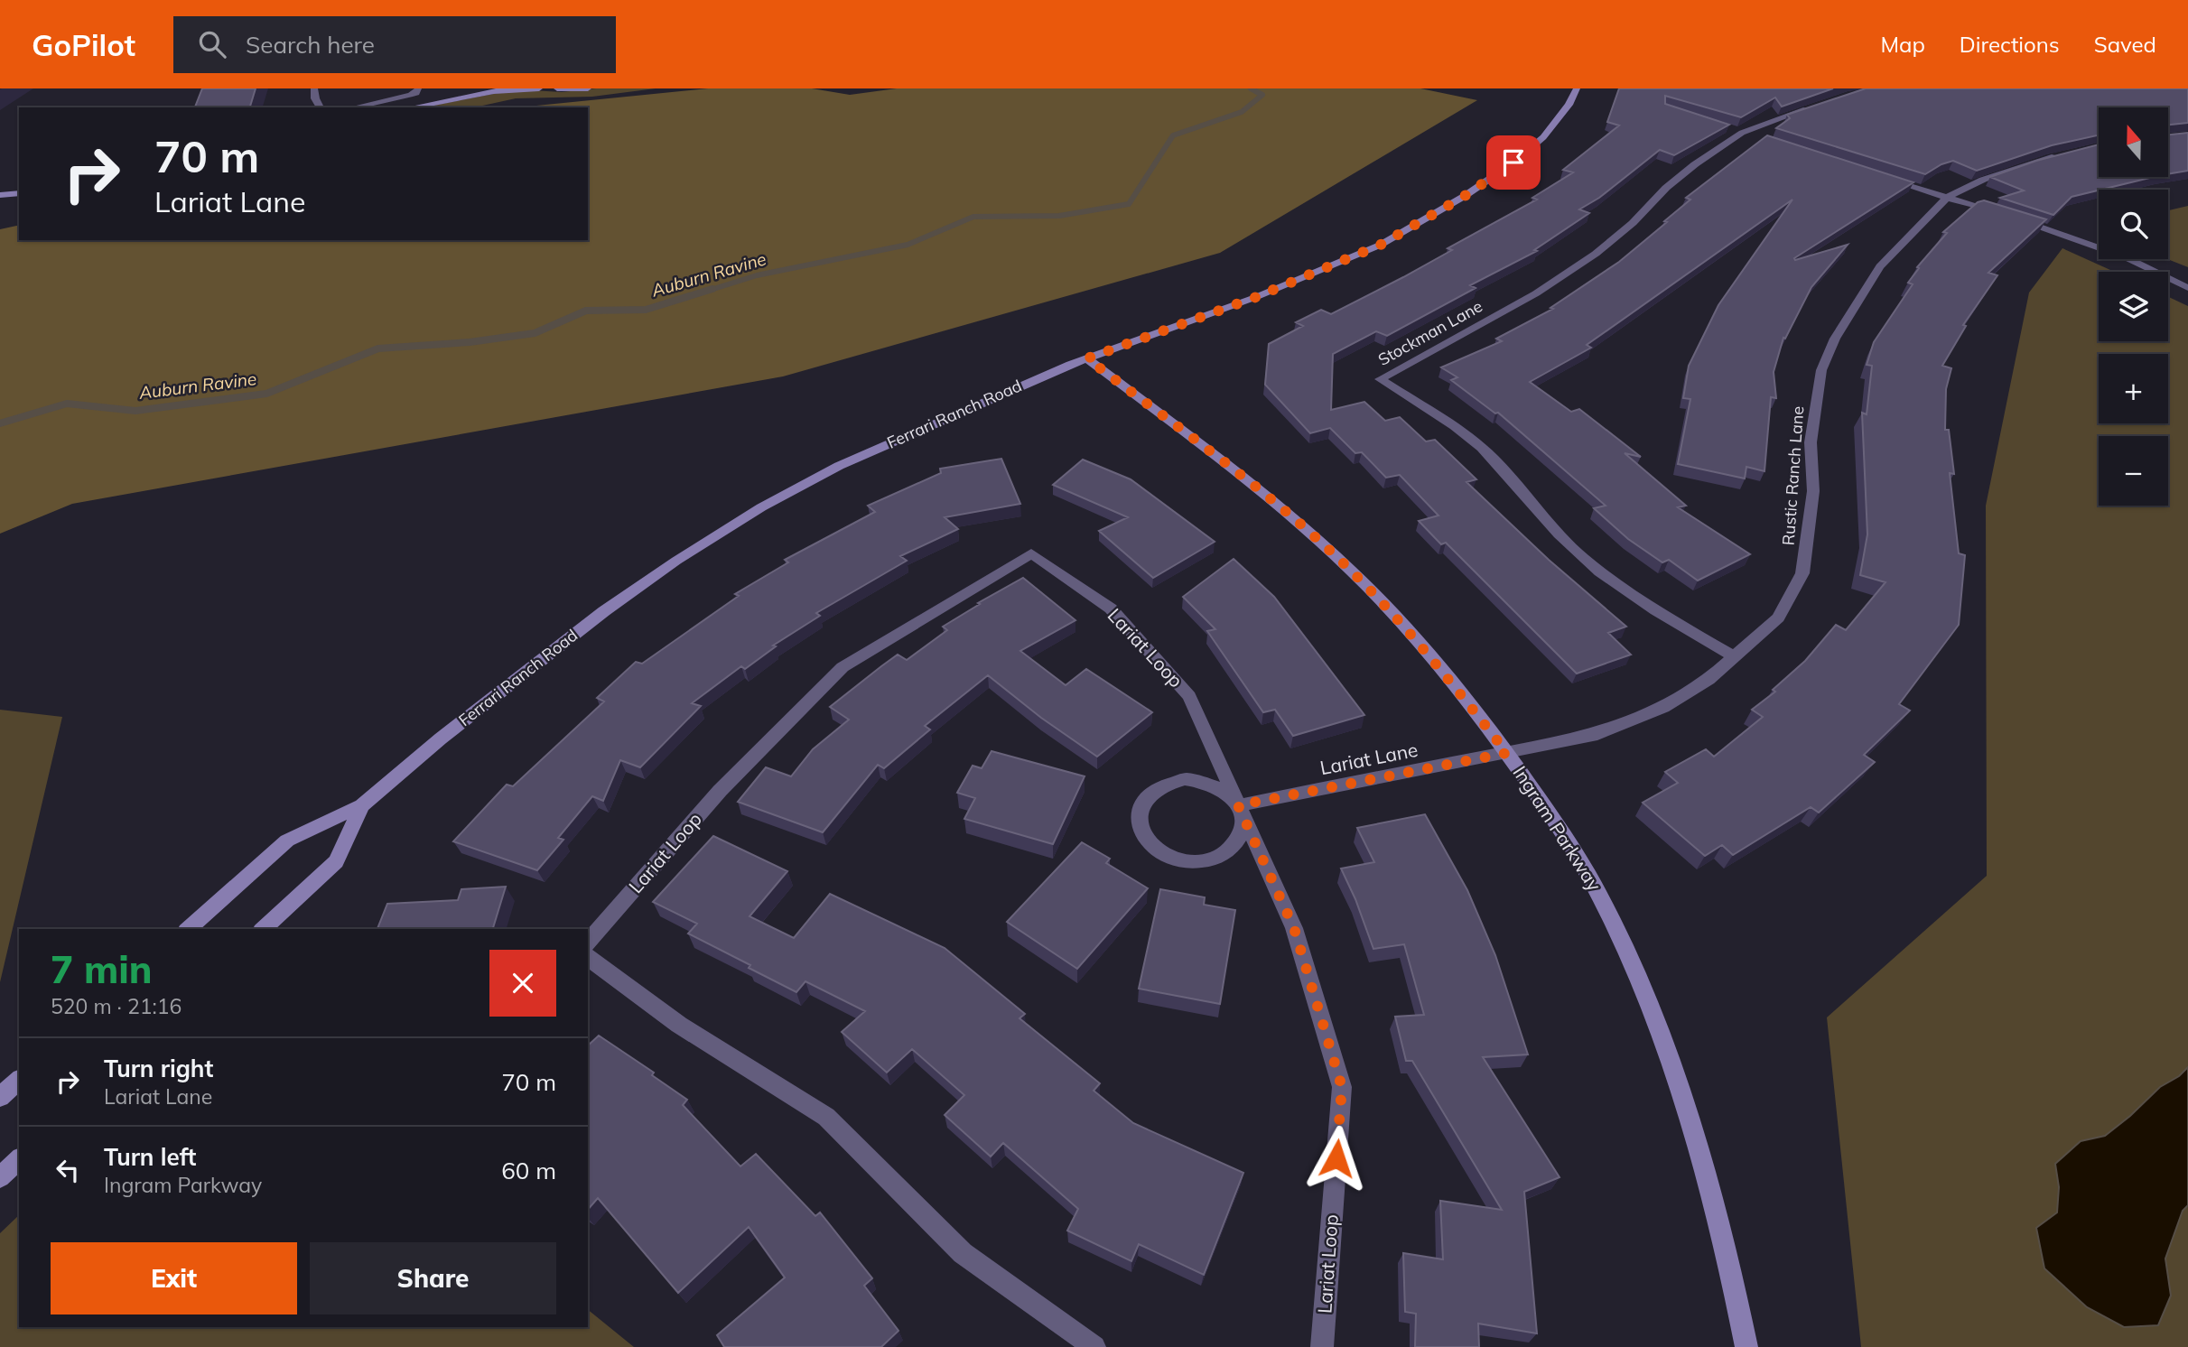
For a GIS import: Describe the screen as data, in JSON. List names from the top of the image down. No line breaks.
{"streets":{"main road":["Ferrari Ranch Road","Ingram Parkway"],"street":["Stockman Lane","Rustic Ranch Lane","Lariat Loop","Lariat Lane"]},"crossings":[["Stockman Lane","Rustic Ranch Lane"],["Ferrari Ranch Road","Ingram Parkway"],["Rustic Ranch Lane","Lariat Lane"],["Rustic Ranch Lane","Ingram Parkway"],["Lariat Loop","Lariat Lane"],["Lariat Lane","Ingram Parkway"]],"water":["Auburn Ravine"],"north":"top","page":{"header":"GoPilot","search":"Search here","nav":["Map","Directions","Saved"],"map_buttons":["+","−"],"turn":["70 m","Lariat Lane"],"heading":["7 min","520 m · 21:16"],"list":[{"name":"Turn right","note":"Lariat Lane","value":"70 m"},{"name":"Turn left","note":"Ingram Parkway","value":"60 m"}],"buttons":["Exit","Share"]}}
